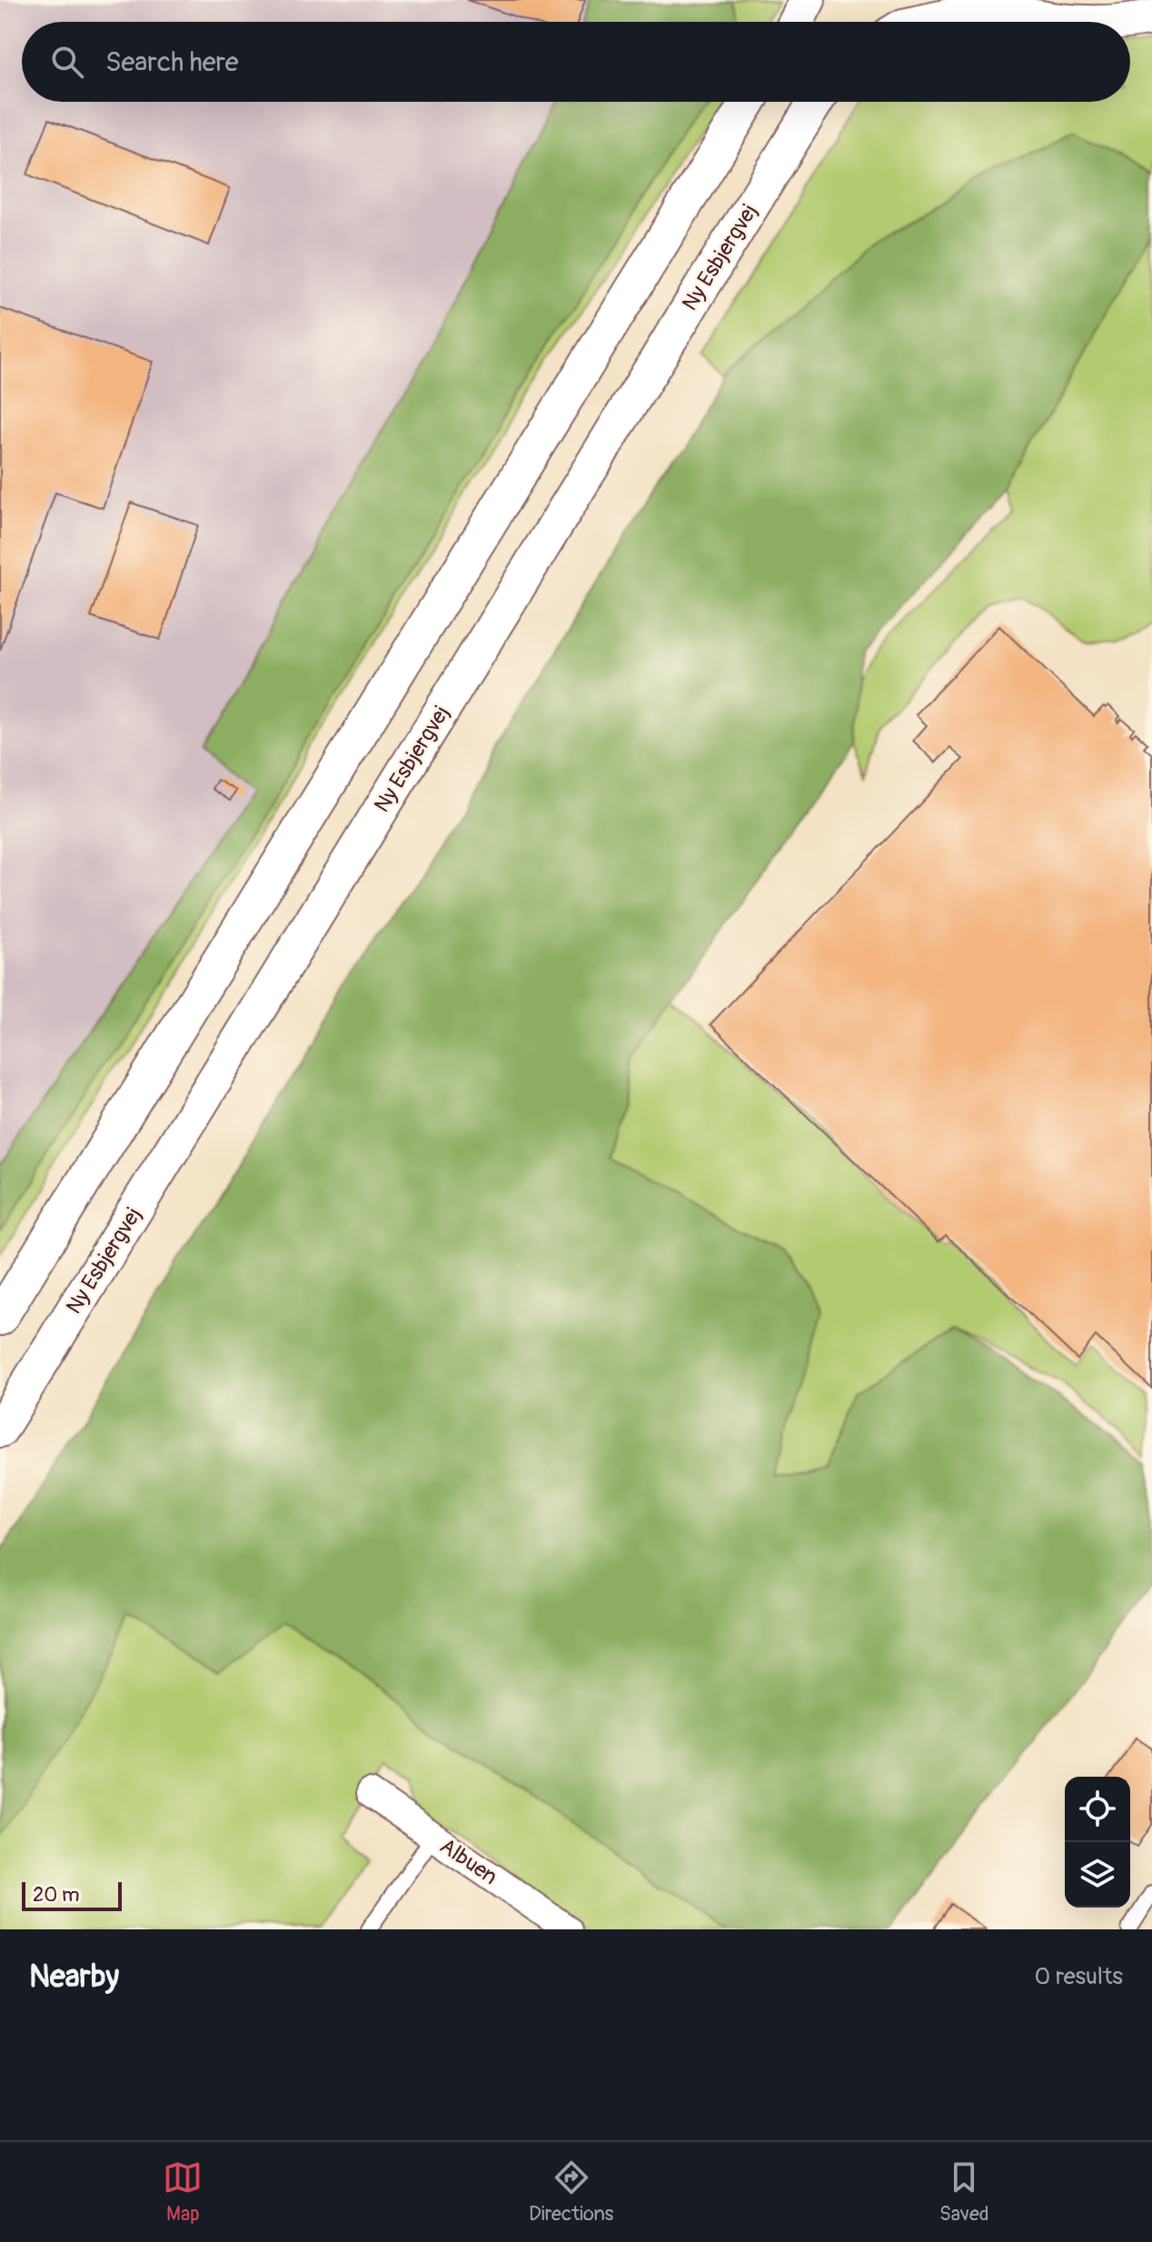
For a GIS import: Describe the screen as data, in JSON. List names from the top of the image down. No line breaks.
{"streets":{"street":["Ny Esbjergvej","Albuen"]},"scale_bar":"20 m","page":{"search":"Search here","scale":"20 m","heading":["Nearby","0 results"],"nav":["Map","Directions","Saved"]}}
